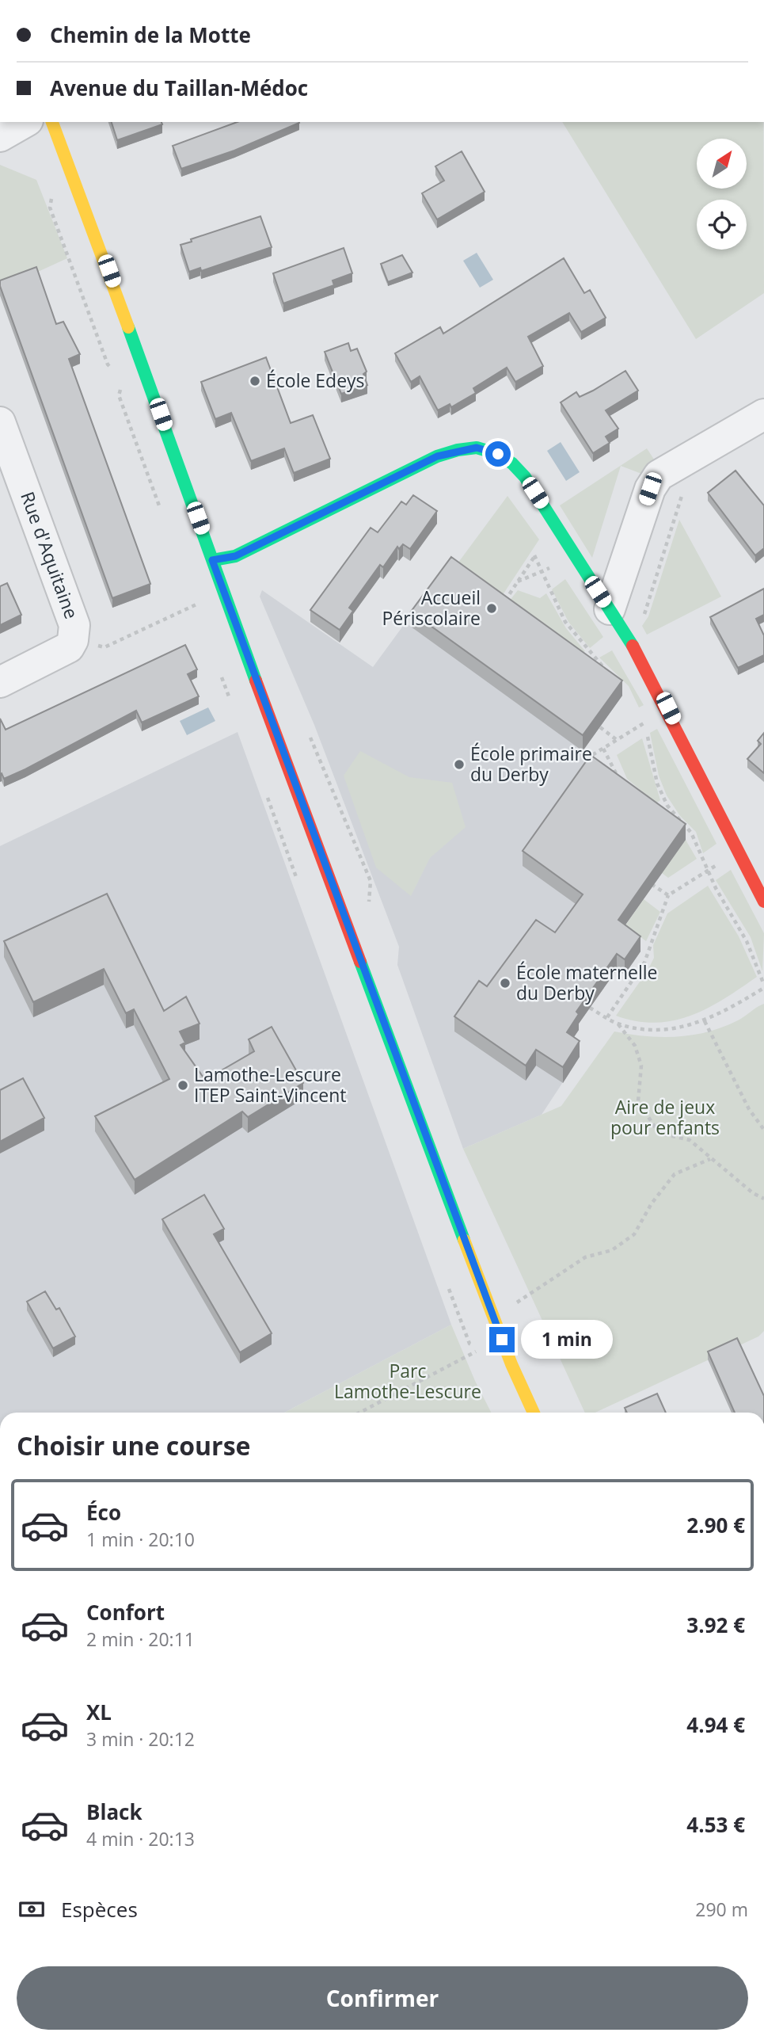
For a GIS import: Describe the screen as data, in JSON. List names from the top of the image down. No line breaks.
{"streets":{"street":["Rue d'Aquitaine"]},"parks":["Aire de jeux pour enfants","Parc Lamothe-Lescure"],"places":["École Edeys","Accueil Périscolaire","École primaire du Derby","École maternelle du Derby","Lamothe-Lescure ITEP Saint-Vincent"],"north":"top right","page":{"banner":["Chemin de la Motte","Avenue du Taillan-Médoc"],"bubble":"1 min","heading":"Choisir une course","list":[{"name":"Éco","note":"1 min · 20:10","value":"2.90 €"},{"name":"Confort","note":"2 min · 20:11","value":"3.92 €"},{"name":"XL","note":"3 min · 20:12","value":"4.94 €"},{"name":"Black","note":"4 min · 20:13","value":"4.53 €"}],"pay":["Espèces","290 m"],"buttons":"Confirmer"}}
